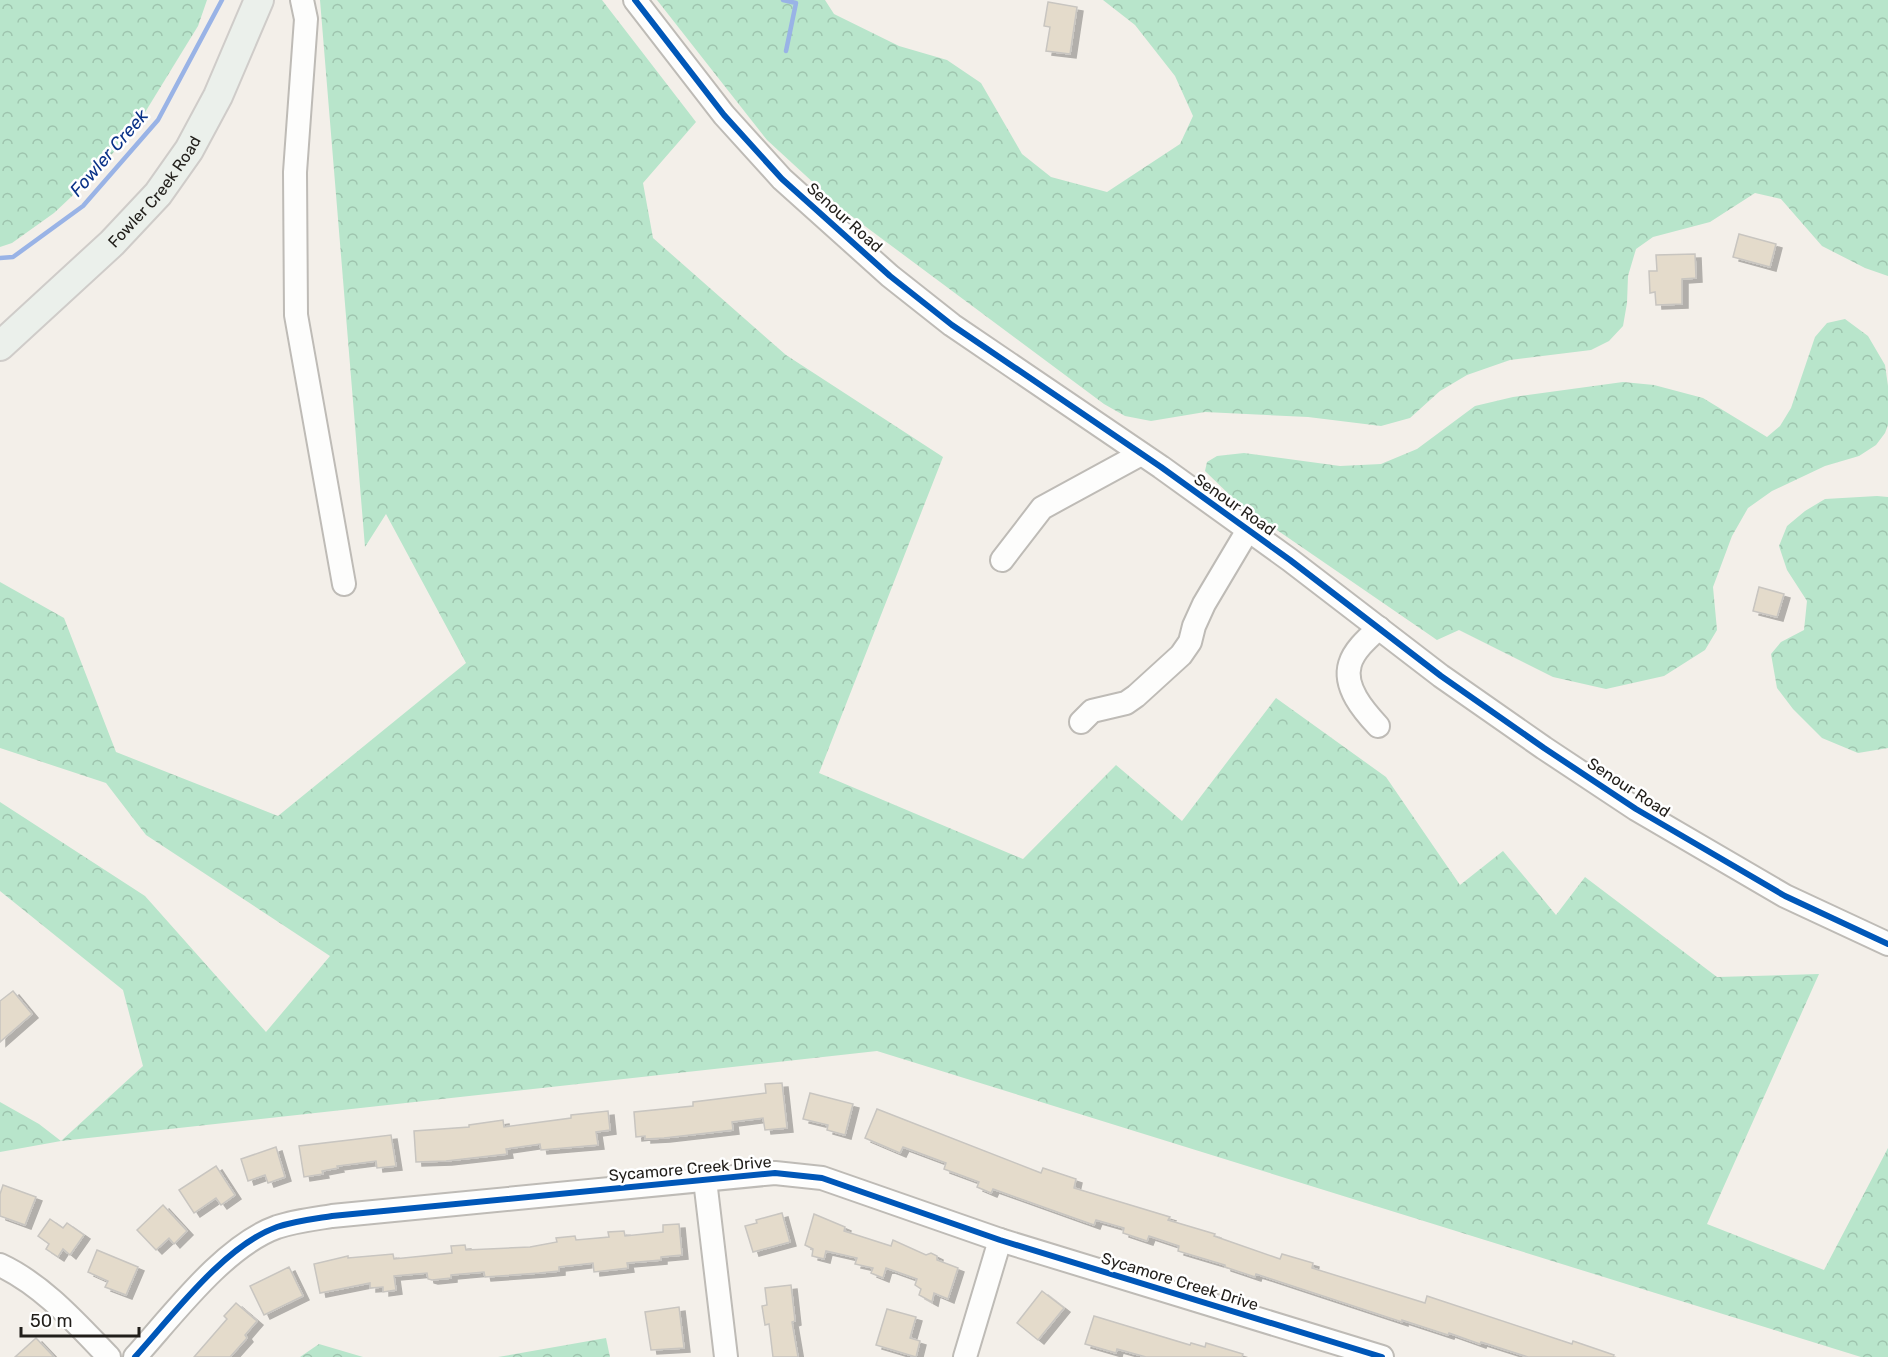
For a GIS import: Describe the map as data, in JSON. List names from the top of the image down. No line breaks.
{"streets":{"main road":["Fowler Creek Road"],"street":["Senour Road","Sycamore Creek Drive"]},"water":["Fowler Creek"],"scale_bar":"50 m"}
